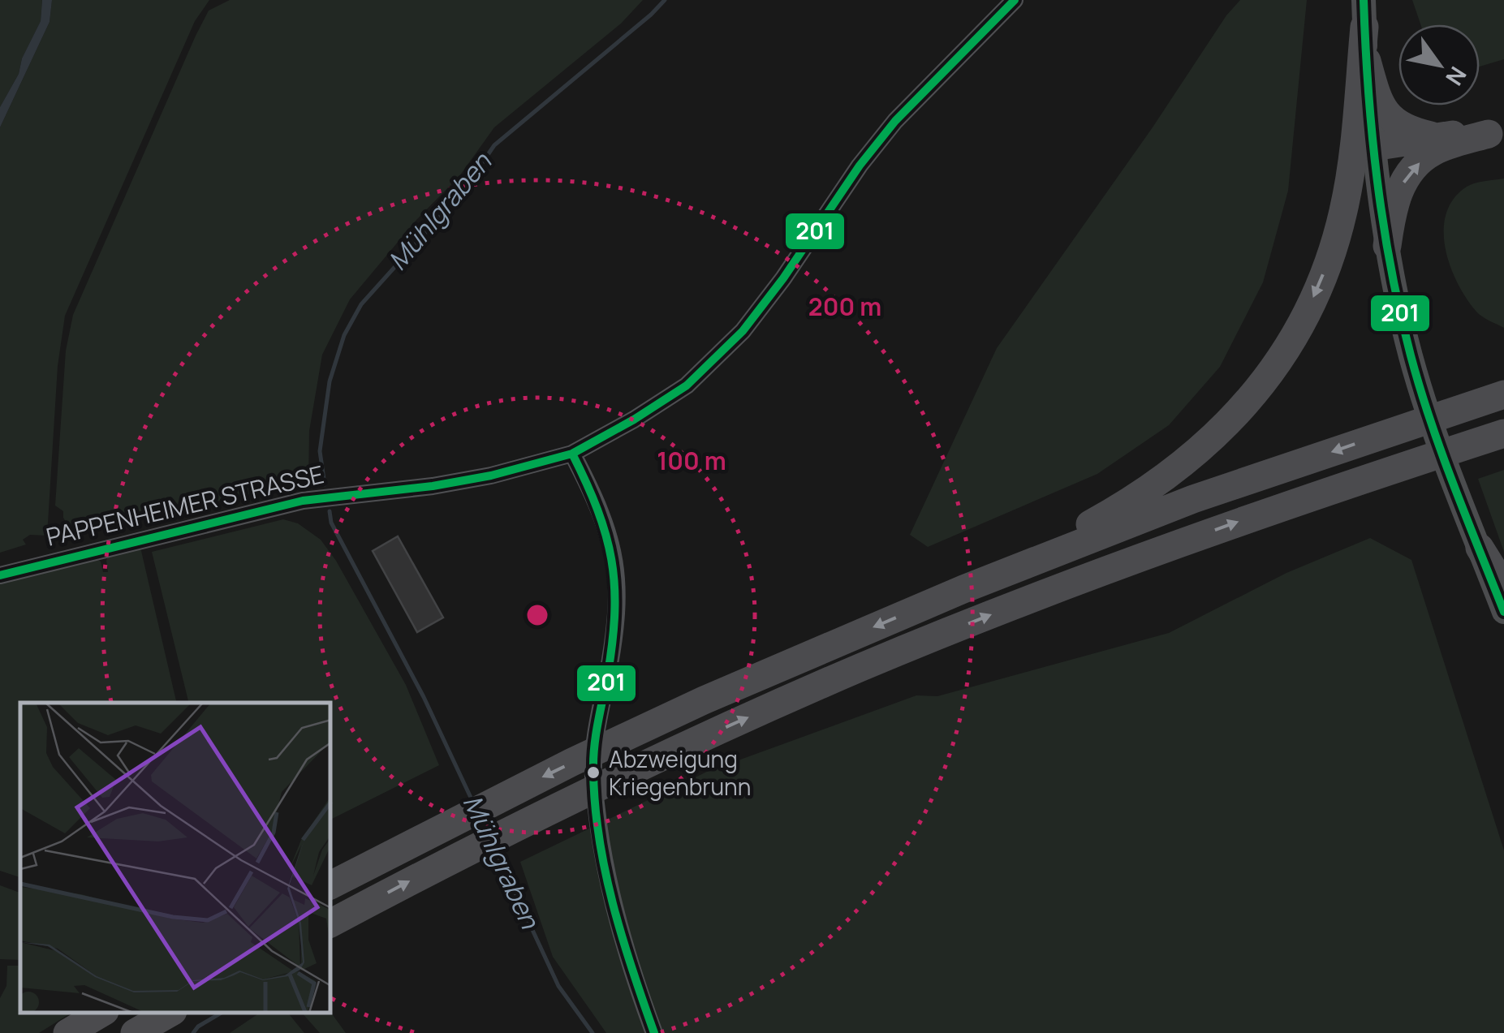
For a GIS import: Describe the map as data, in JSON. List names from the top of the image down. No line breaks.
{"streets":{"street":["PAPPENHEIMER STRASSE"]},"water":["Mühlgraben"],"places":["Abzweigung Kriegenbrunn"],"lines":["transit line 201"],"north":"bottom right","rings":["200 m","100 m"]}
